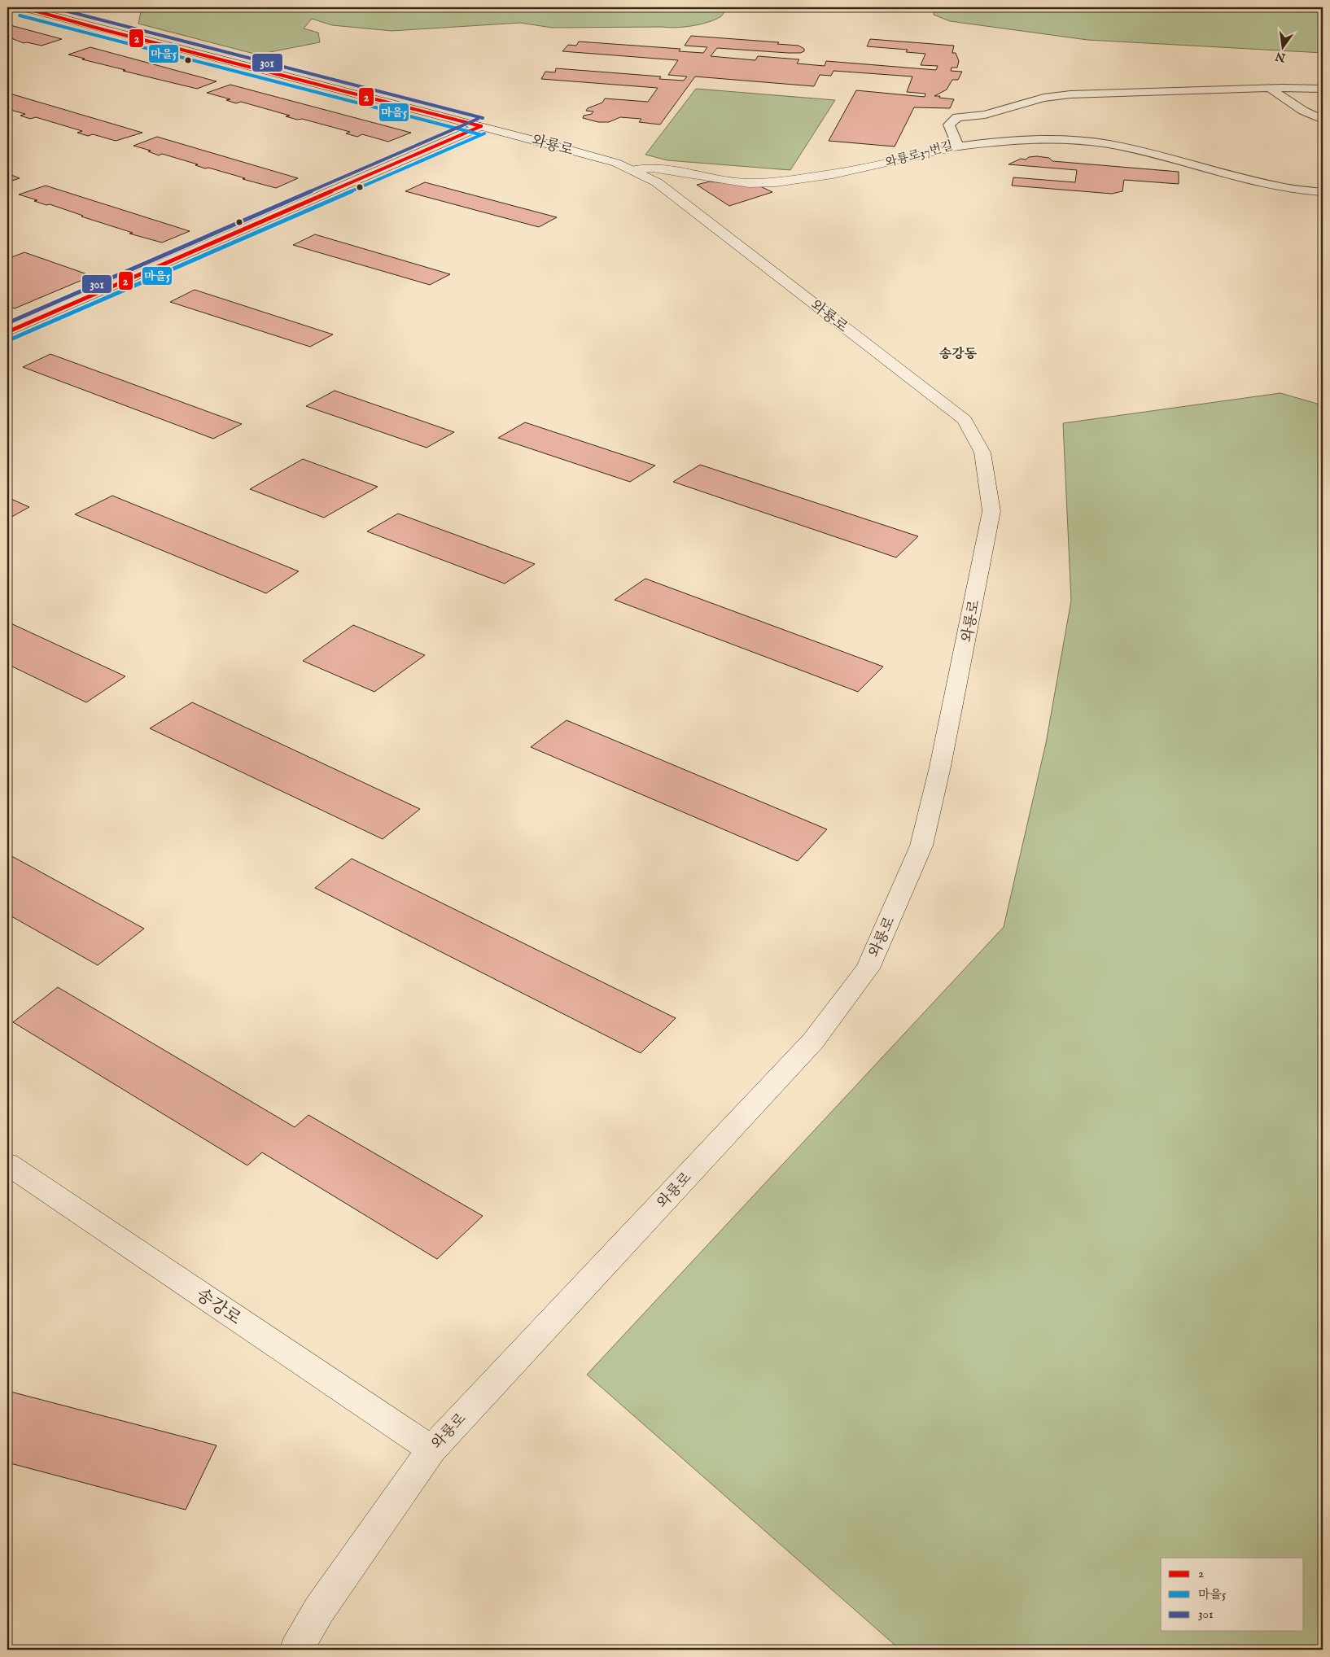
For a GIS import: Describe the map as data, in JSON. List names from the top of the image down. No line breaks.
{"streets":{"main road":["와룡로","와룡로37번길","송강로"]},"crossings":[["와룡로","와룡로37번길"],["와룡로","송강로"]],"districts":["송강동"],"lines":["transit line 2","transit line 301","transit line 마을5"],"legend":["2","마을5","301"],"north":"bottom"}
